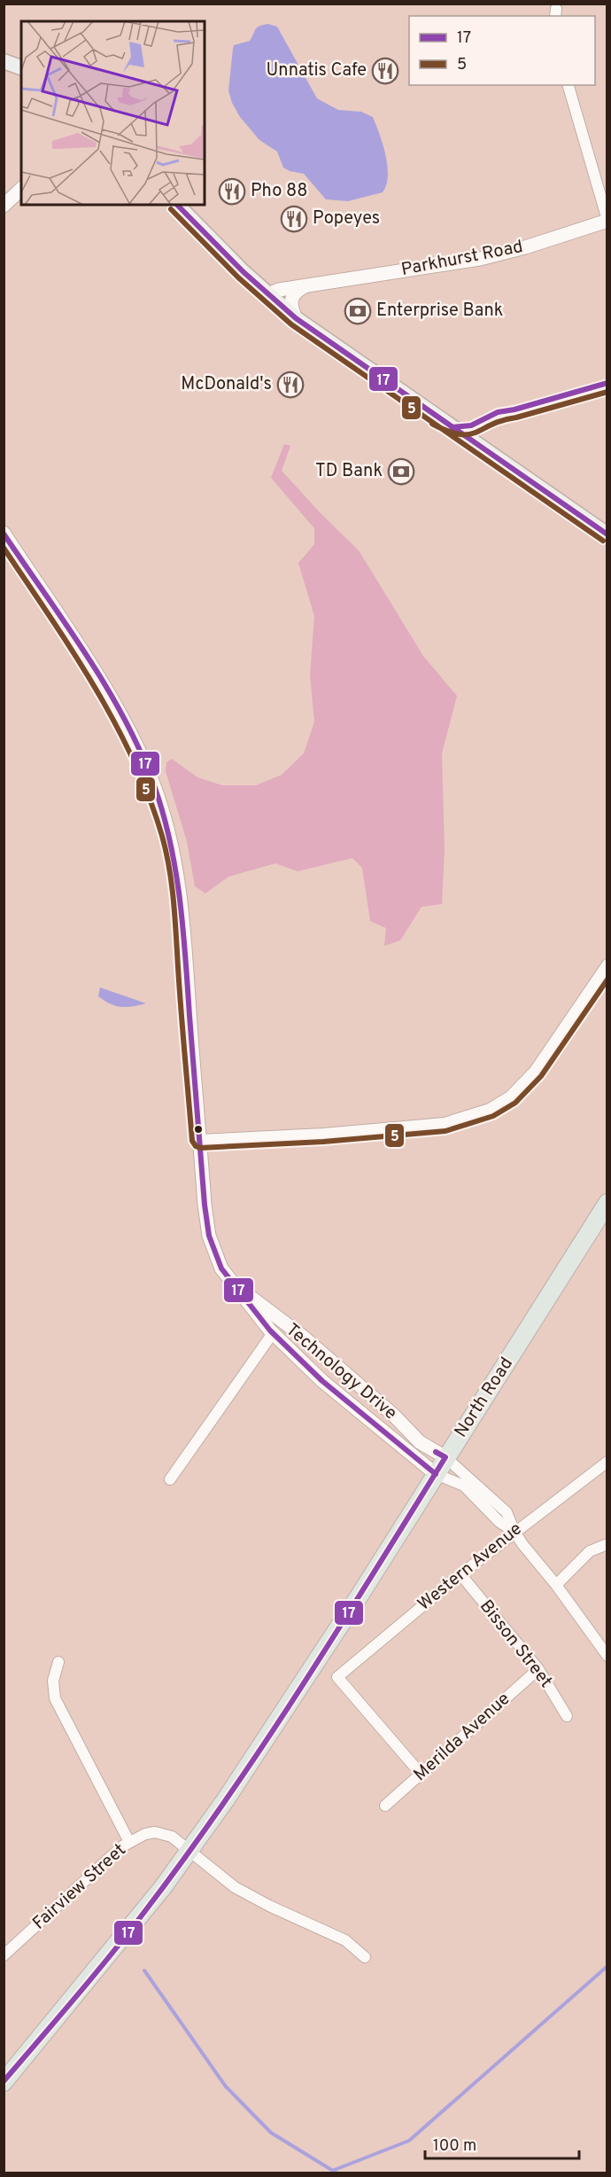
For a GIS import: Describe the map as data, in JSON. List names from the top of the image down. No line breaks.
{"streets":{"main road":["North Road"],"street":["Parkhurst Road","Technology Drive","Western Avenue","Bisson Street","Merilda Avenue","Fairview Street"]},"crossings":[["Technology Drive","North Road"],["North Road","Fairview Street"],["Western Avenue","Bisson Street"],["Western Avenue","Merilda Avenue"],["Bisson Street","Merilda Avenue"]],"places":{"restaurant":["Unnatis Cafe","Pho 88","Popeyes","McDonald's"],"bank":["Enterprise Bank","TD Bank"]},"lines":["transit line 17","transit line 5"],"legend":["17","5"],"scale_bar":"100 m"}
